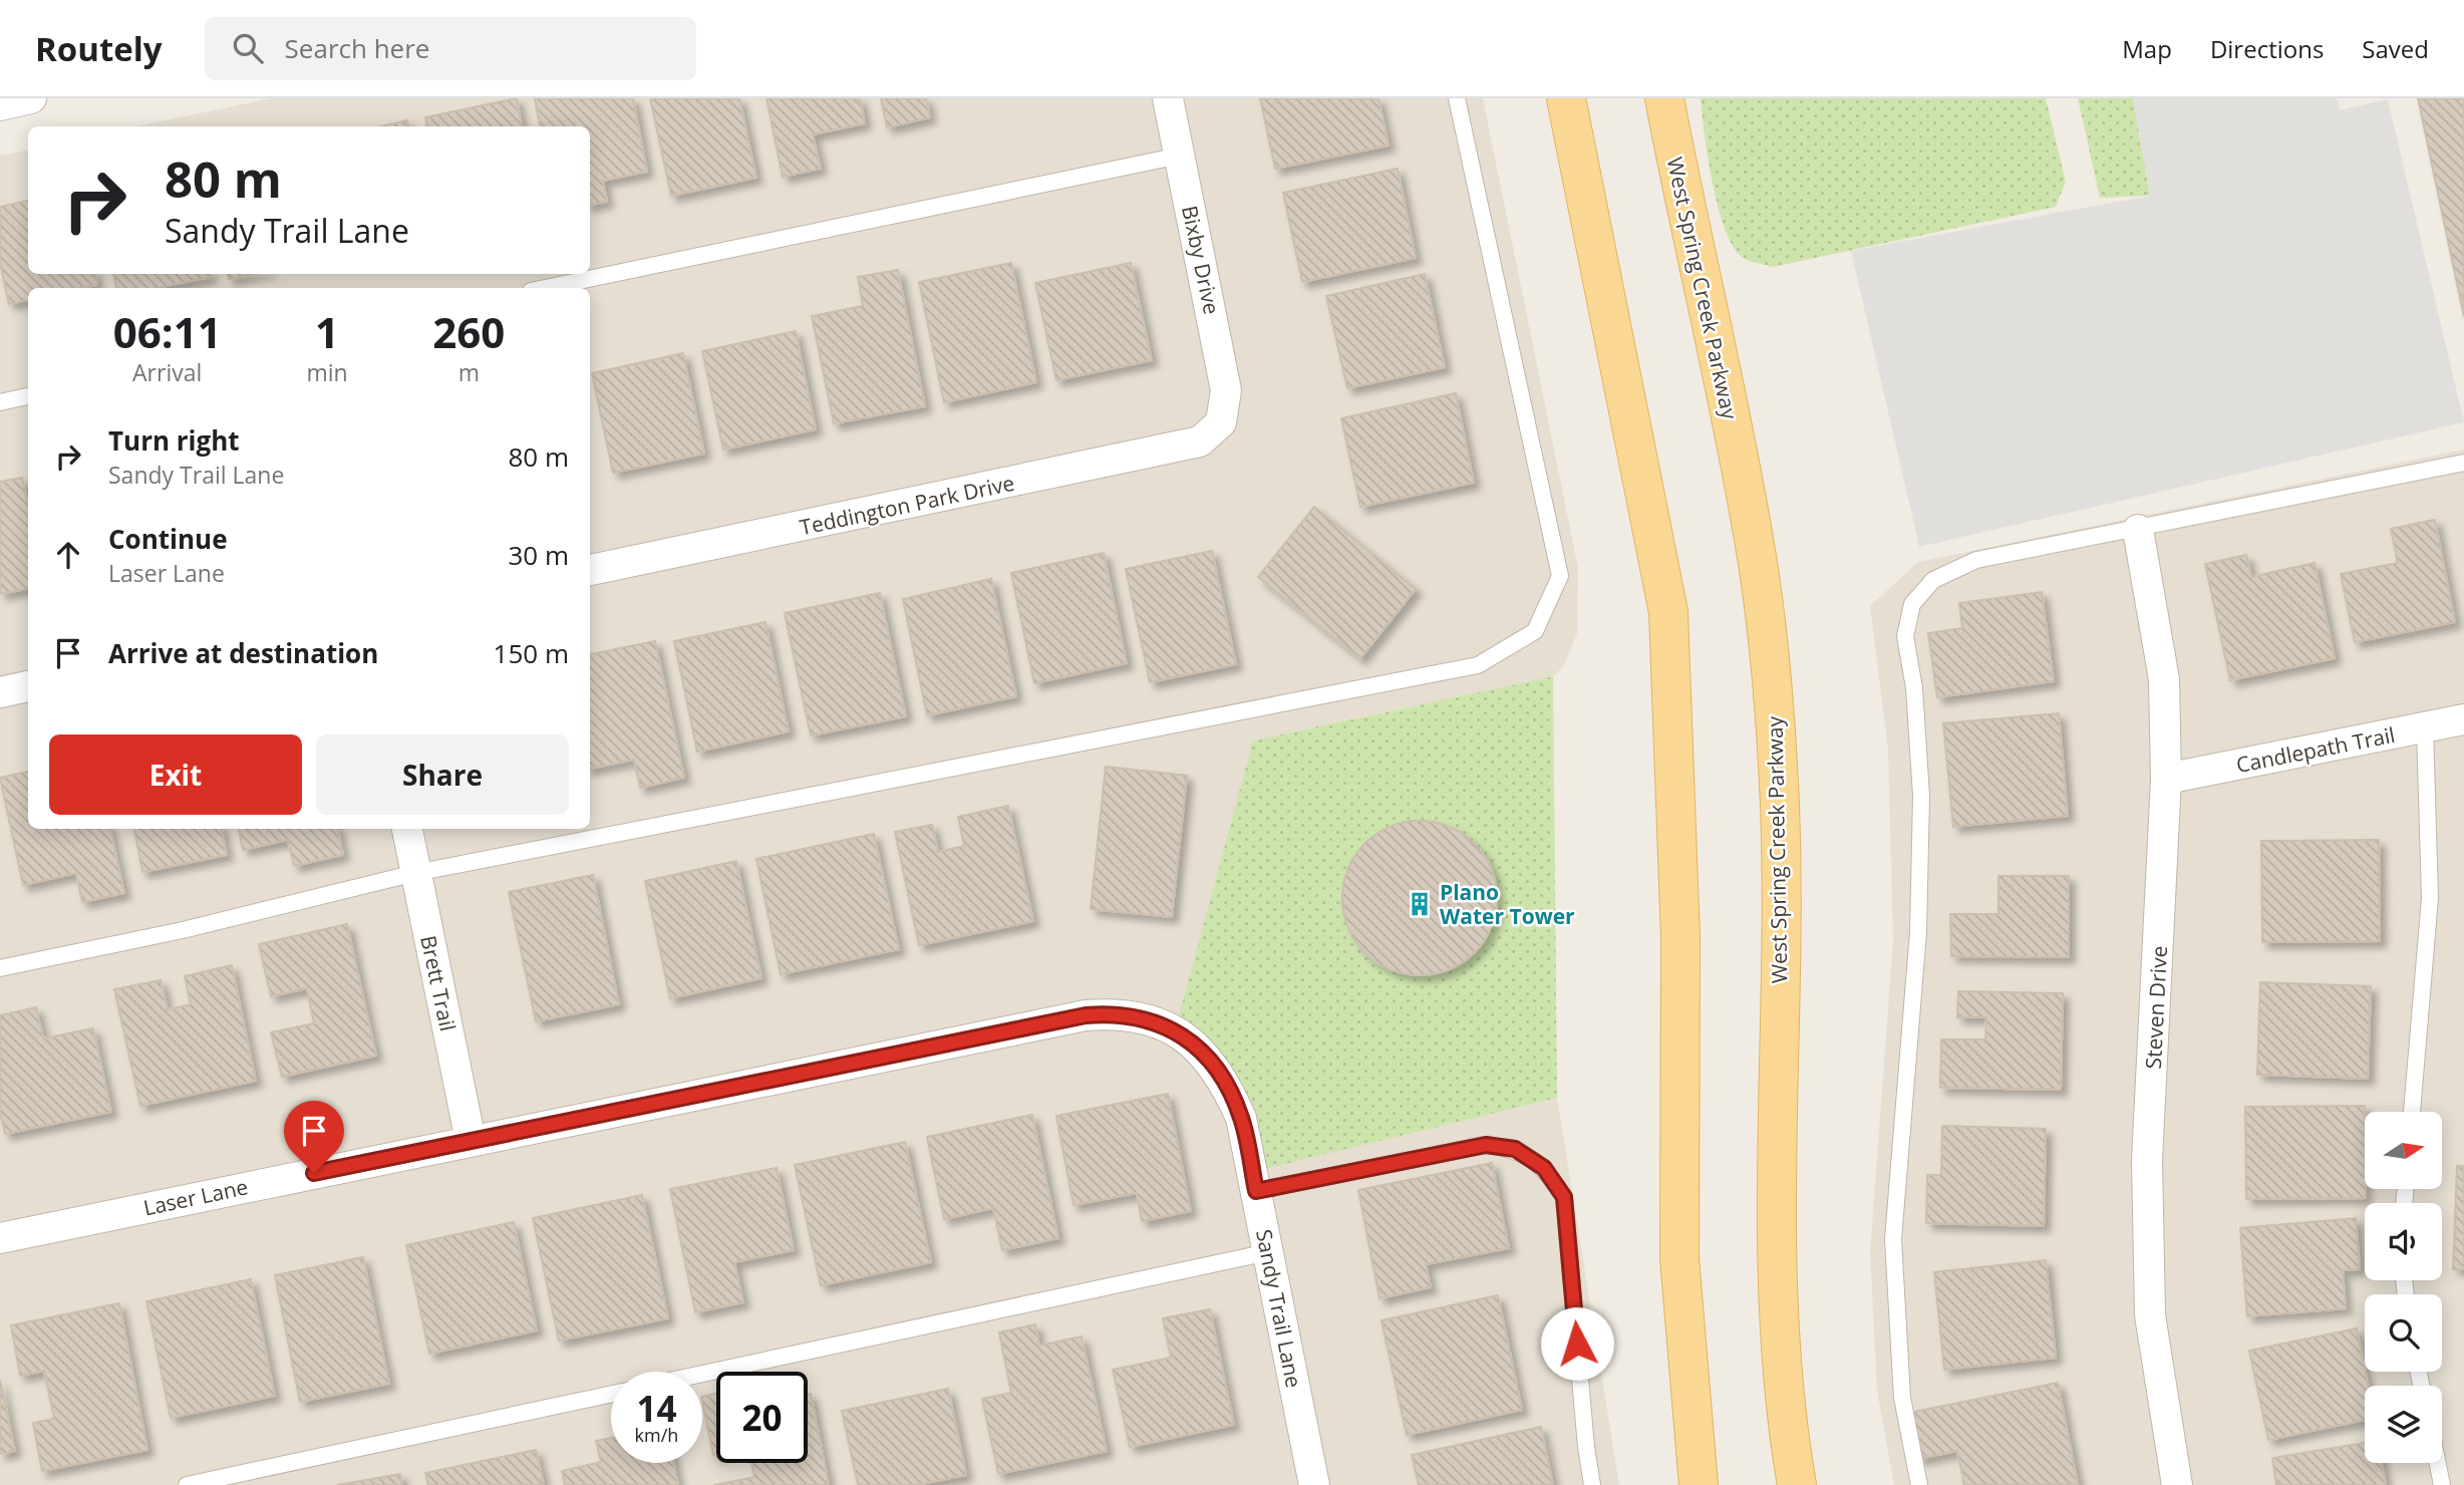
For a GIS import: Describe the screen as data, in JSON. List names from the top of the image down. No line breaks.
{"streets":{"main road":["West Spring Creek Parkway"],"street":["Bixby Drive","Teddington Park Drive","Candlepath Trail","Brett Trail","Steven Drive","Laser Lane","Sandy Trail Lane"]},"crossings":[["Bixby Drive","Teddington Park Drive"],["Candlepath Trail","Steven Drive"],["Brett Trail","Laser Lane"],["Laser Lane","Sandy Trail Lane"]],"places":{"building":["Plano Water Tower"]},"north":"right","page":{"header":"Routely","search":"Search here","nav":["Map","Directions","Saved"],"turn":["80 m","Sandy Trail Lane"],"eta":["06:11","Arrival","1","min","260","m"],"list":[{"name":"Turn right","note":"Sandy Trail Lane","value":"80 m"},{"name":"Continue","note":"Laser Lane","value":"30 m"},{"name":"Arrive at destination","value":"150 m"}],"buttons":["Exit","Share"],"speed":"14 km/h","limit":"20"}}
